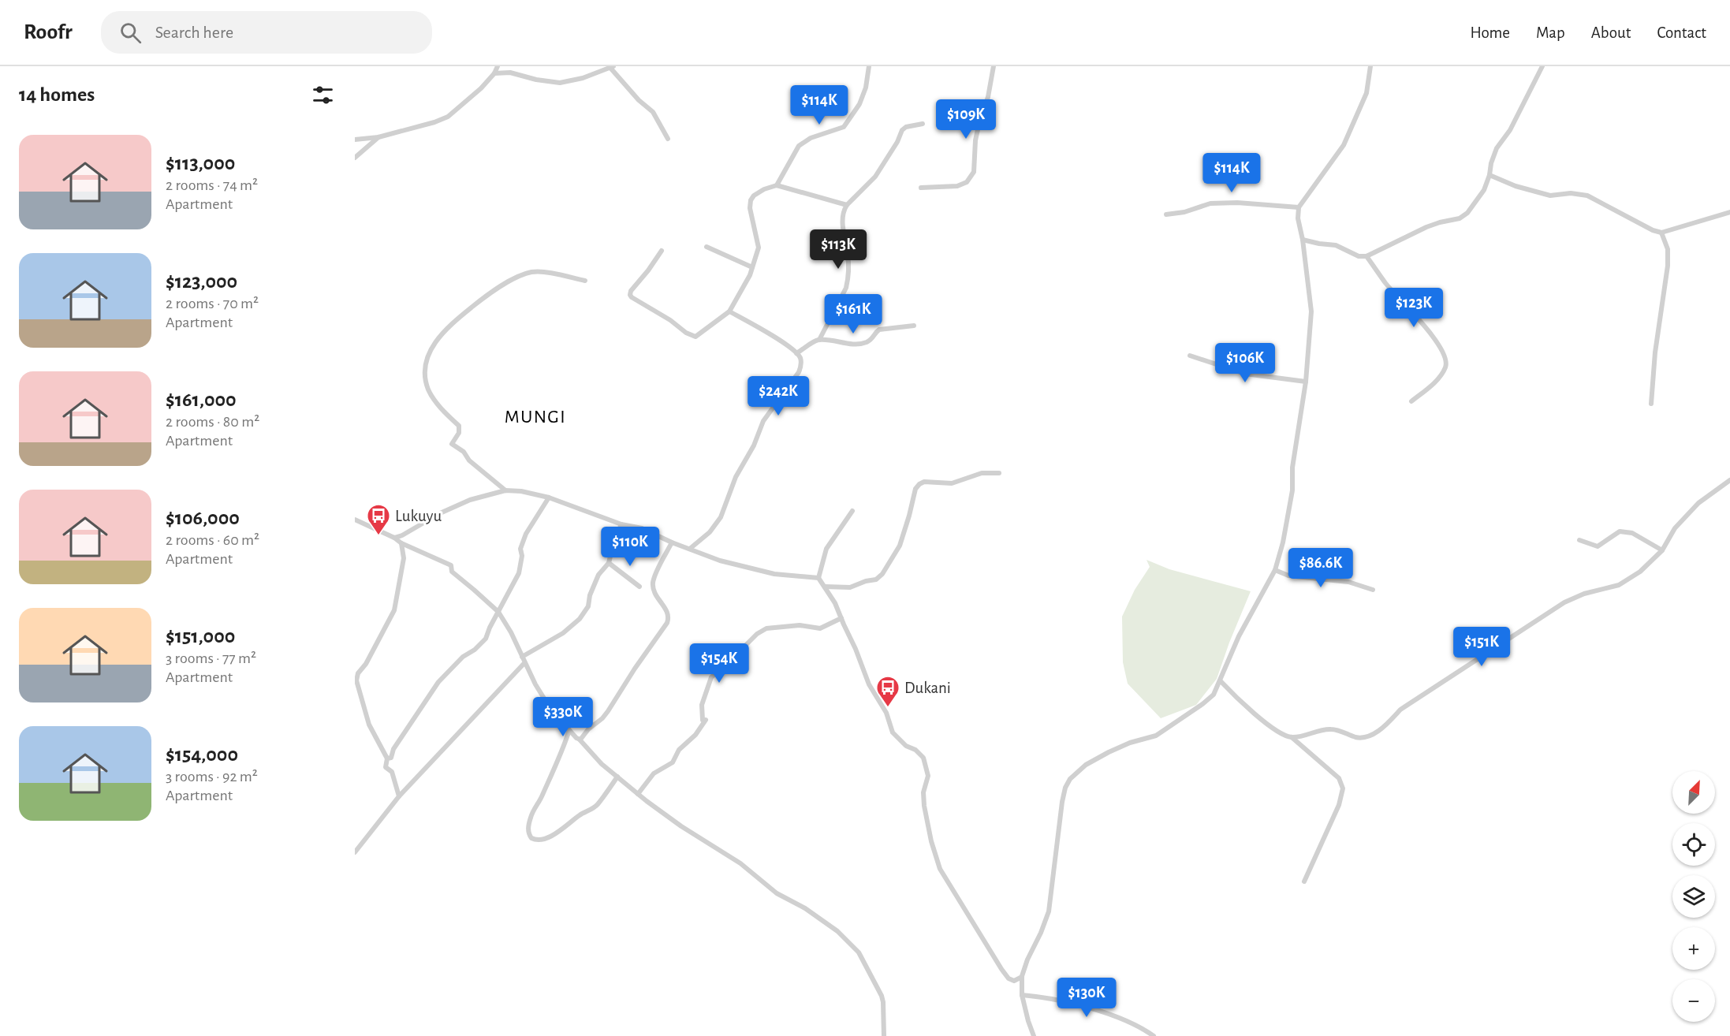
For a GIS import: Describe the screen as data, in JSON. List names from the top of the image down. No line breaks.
{"districts":["MUNGI"],"places":{"bus stop":["Lukuyu","Dukani"]},"north":"top right","page":{"header":"Roofr","search":"Search here","nav":["Home","Map","About","Contact"],"heading":"14 homes","price":["$114K","$109K","$114K","$113K","$123K","$161K","$106K","$242K","$110K","$86.6K","$151K","$154K","$330K","$130K"],"list":[{"name":"$113,000","note":"2 rooms · 74 m² · Apartment"},{"name":"$123,000","note":"2 rooms · 70 m² · Apartment"},{"name":"$161,000","note":"2 rooms · 80 m² · Apartment"},{"name":"$106,000","note":"2 rooms · 60 m² · Apartment"},{"name":"$151,000","note":"3 rooms · 77 m² · Apartment"},{"name":"$154,000","note":"3 rooms · 92 m² · Apartment"}],"map_buttons":["+","−"]}}
